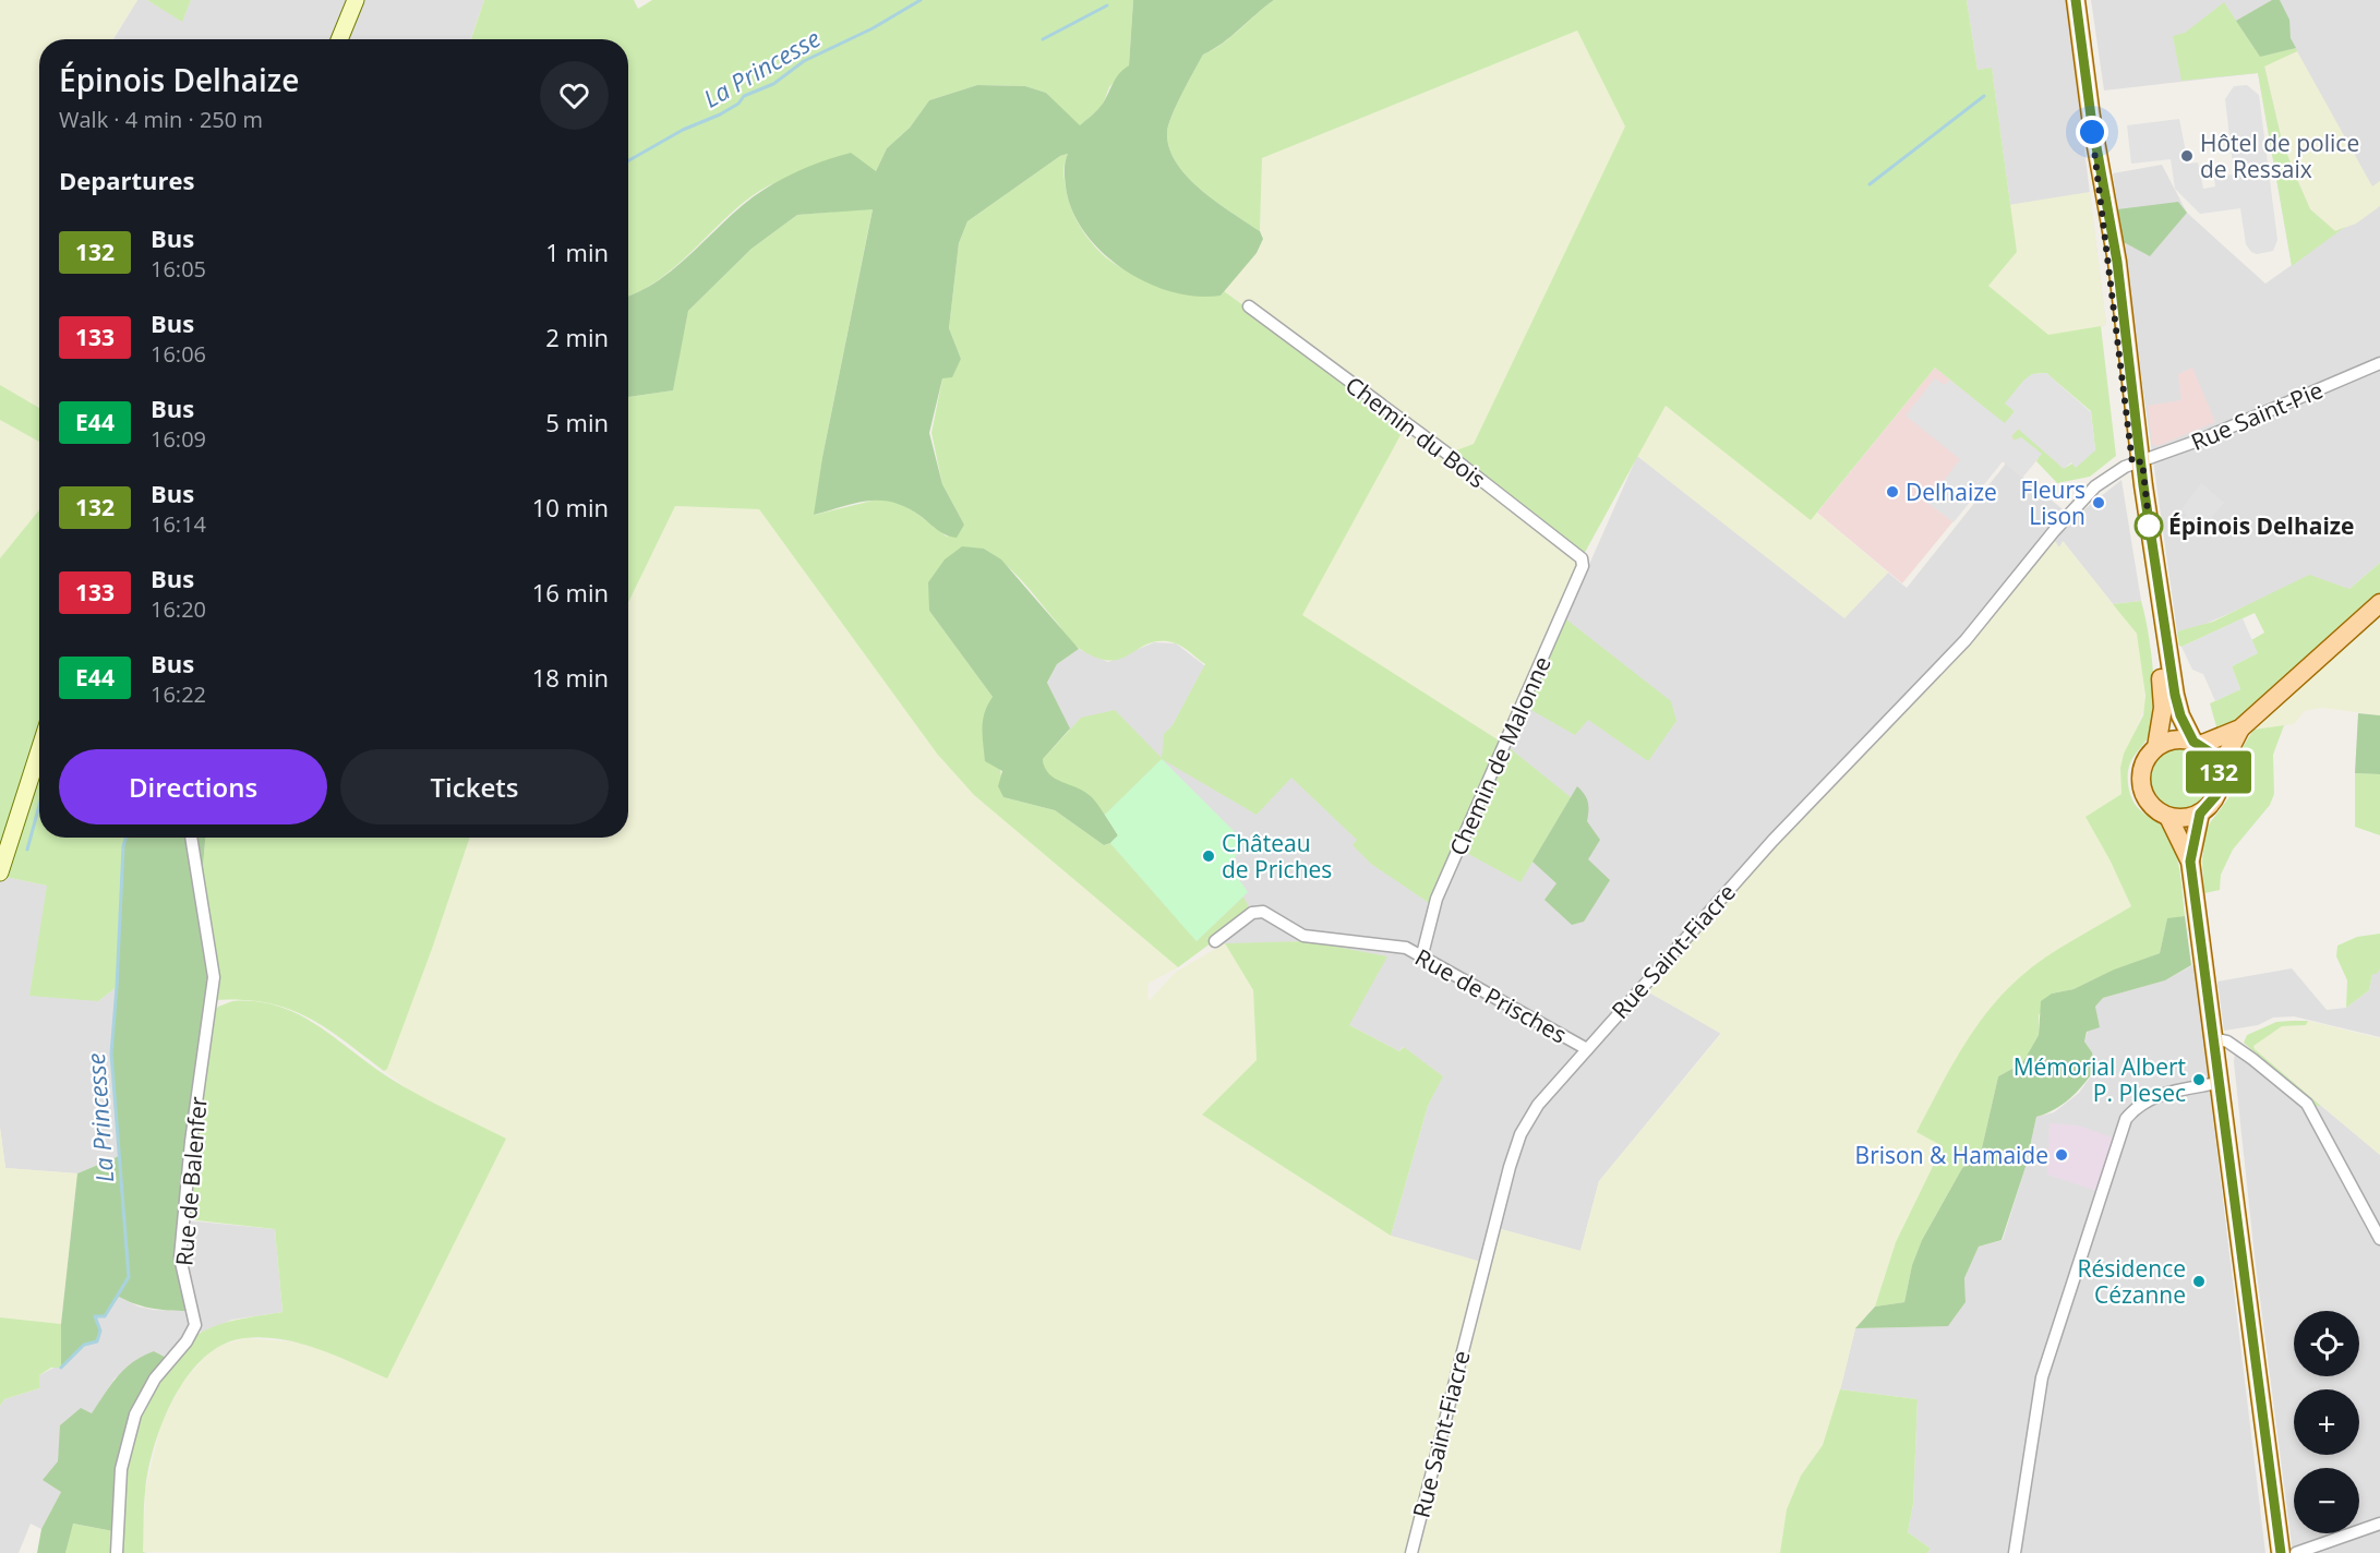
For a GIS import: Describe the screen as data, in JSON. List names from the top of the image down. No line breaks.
{"streets":{"street":["Rue Saint-Pie","Chemin du Bois","Chemin de Malonne","Rue Saint-Fiacre","Rue de Prisches","Rue de Balenfer"]},"crossings":[["Rue Saint-Pie","Rue Saint-Fiacre"],["Chemin du Bois","Chemin de Malonne"],["Chemin de Malonne","Rue de Prisches"],["Rue Saint-Fiacre","Rue de Prisches"]],"water":["La Princesse"],"places":["Hôtel de police de Ressaix","Delhaize","Fleurs Lison","Épinois Delhaize","Château de Priches","Mémorial Albert P. Plesec","Brison & Hamaide","Résidence Cézanne"],"lines":["bus line 132"],"page":{"on_map":"132","heading":[["Épinois Delhaize","Walk · 4 min · 250 m"],"Departures"],"list":[{"mark":"132","name":"Bus","note":"16:05","value":"1 min"},{"mark":"133","name":"Bus","note":"16:06","value":"2 min"},{"mark":"E44","name":"Bus","note":"16:09","value":"5 min"},{"mark":"132","name":"Bus","note":"16:14","value":"10 min"},{"mark":"133","name":"Bus","note":"16:20","value":"16 min"},{"mark":"E44","name":"Bus","note":"16:22","value":"18 min"}],"buttons":["Directions","Tickets"],"map_buttons":["+","−"]}}
